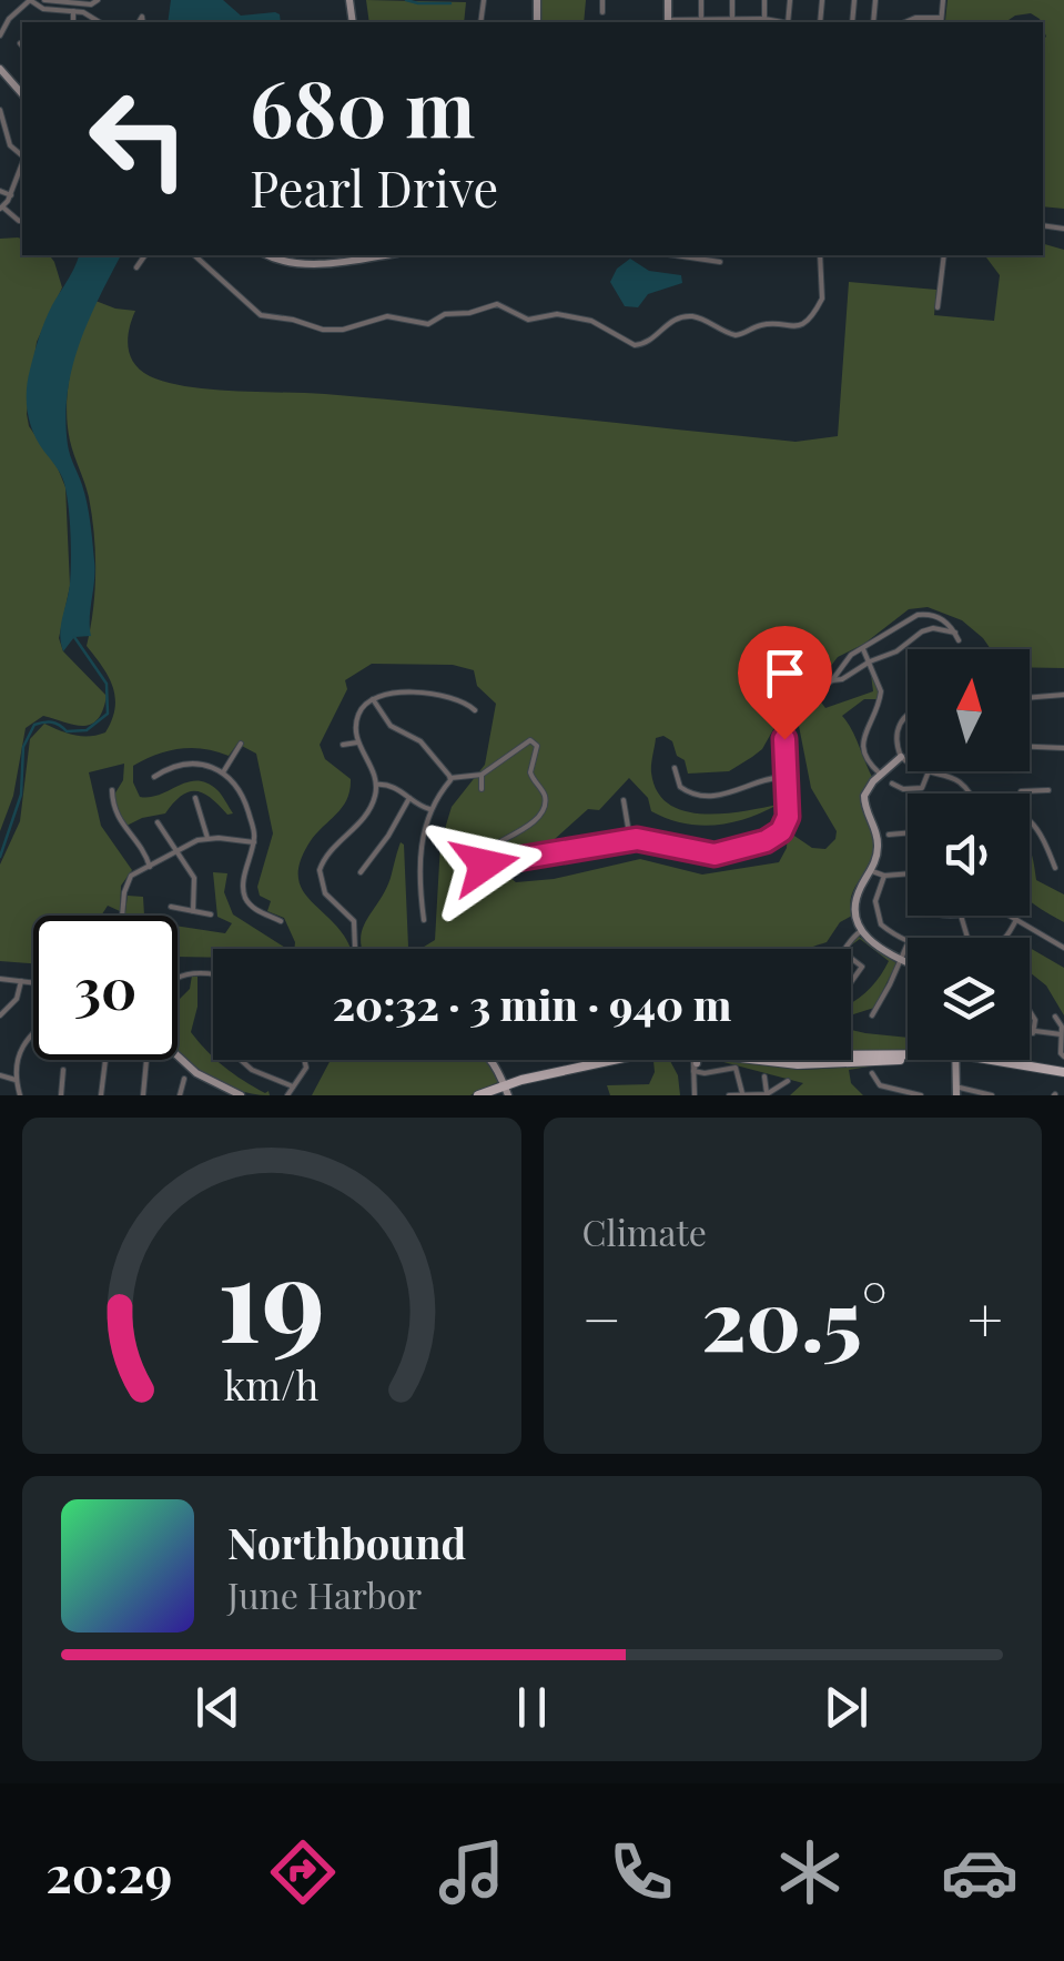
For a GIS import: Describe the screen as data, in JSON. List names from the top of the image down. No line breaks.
{"north":"top","page":{"turn":["680 m","Pearl Drive"],"limit":"30","trip":"20:32 · 3 min · 940 m","tile":"Climate","heat":["−","20.5°","+"],"song":["Northbound","June Harbor"],"tabs":"20:29","gauge":["19","km/h"]}}
